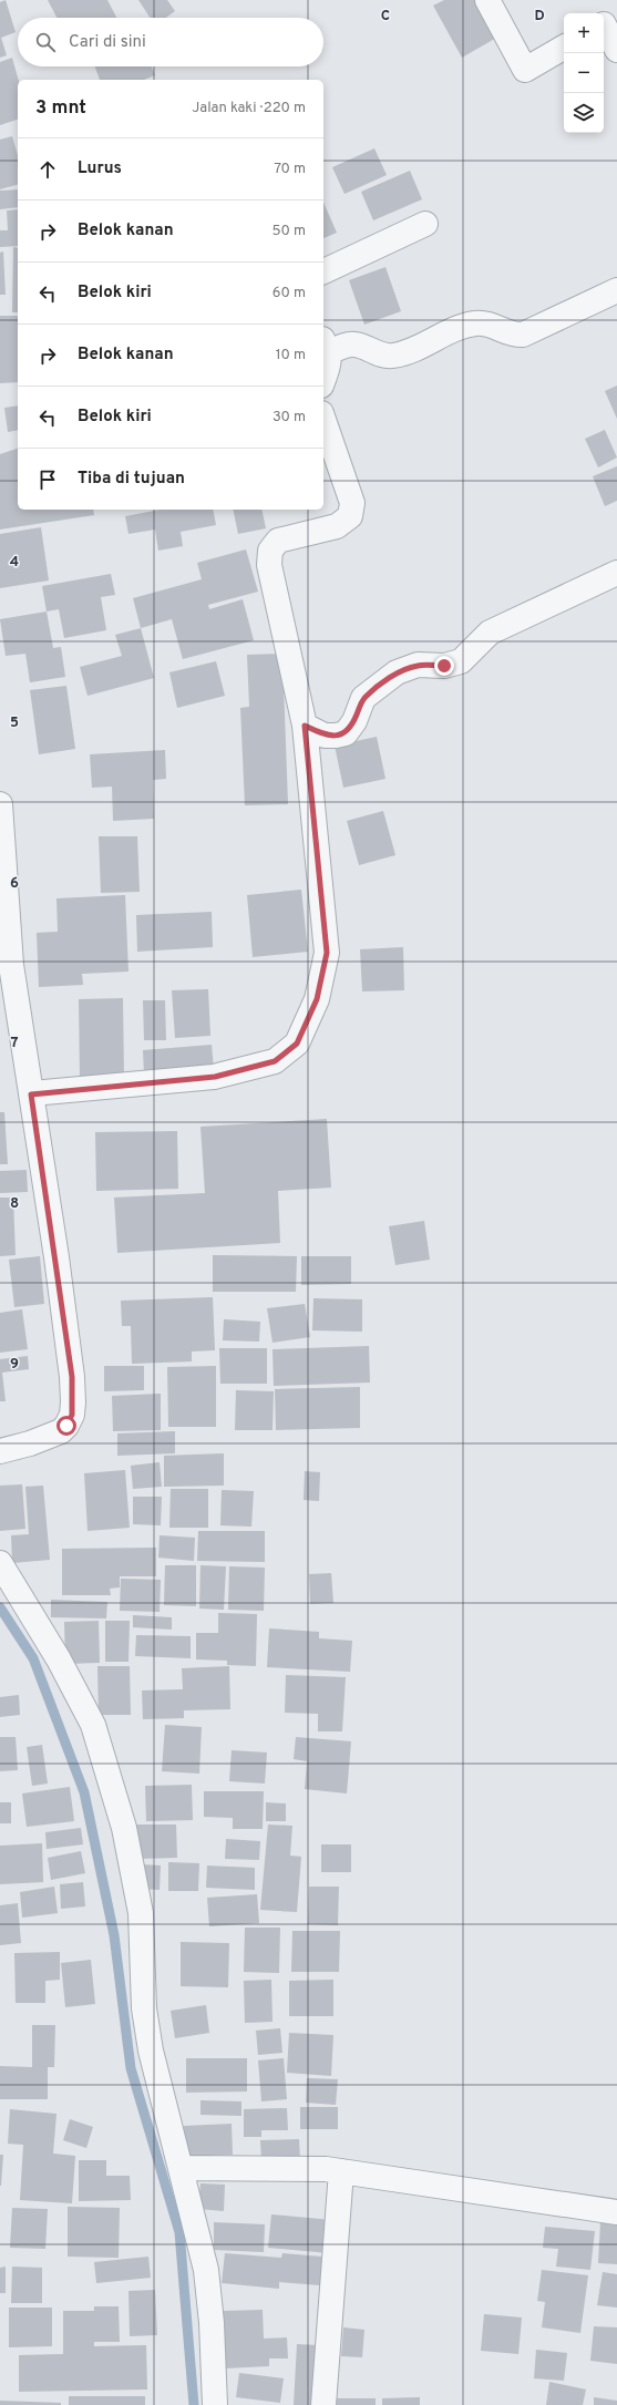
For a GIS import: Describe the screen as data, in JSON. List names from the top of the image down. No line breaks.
{"page":{"map_buttons":["+","−"],"search":"Cari di sini","heading":["3 mnt","Jalan kaki · 220 m"],"list":[["Lurus","70 m"],["Belok kanan","50 m"],["Belok kiri","60 m"],["Belok kanan","10 m"],["Belok kiri","30 m"],"Tiba di tujuan"]},"grid":{"columns":["C","D"],"rows":["4","5","6","7","8","9"]}}
